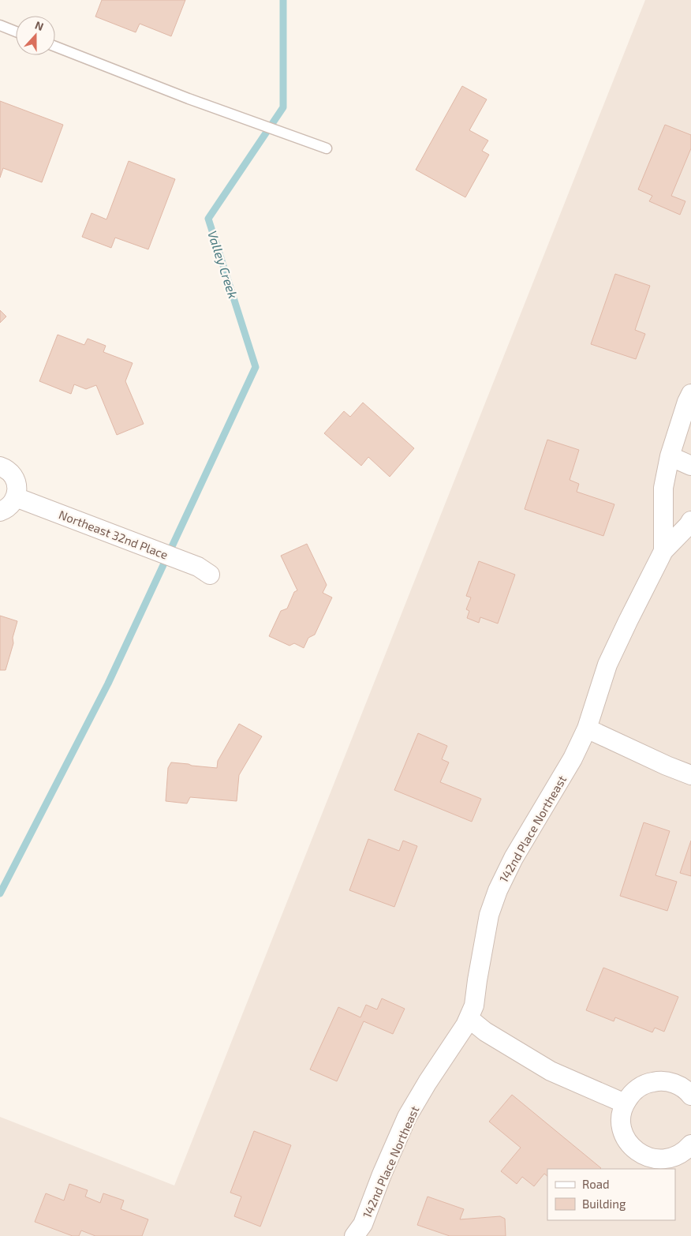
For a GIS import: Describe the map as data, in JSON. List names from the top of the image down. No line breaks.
{"streets":{"street":["Northeast 32nd Place","142nd Place Northeast"]},"water":["Valley Creek"],"legend":["Road","Building"],"north":"top"}
